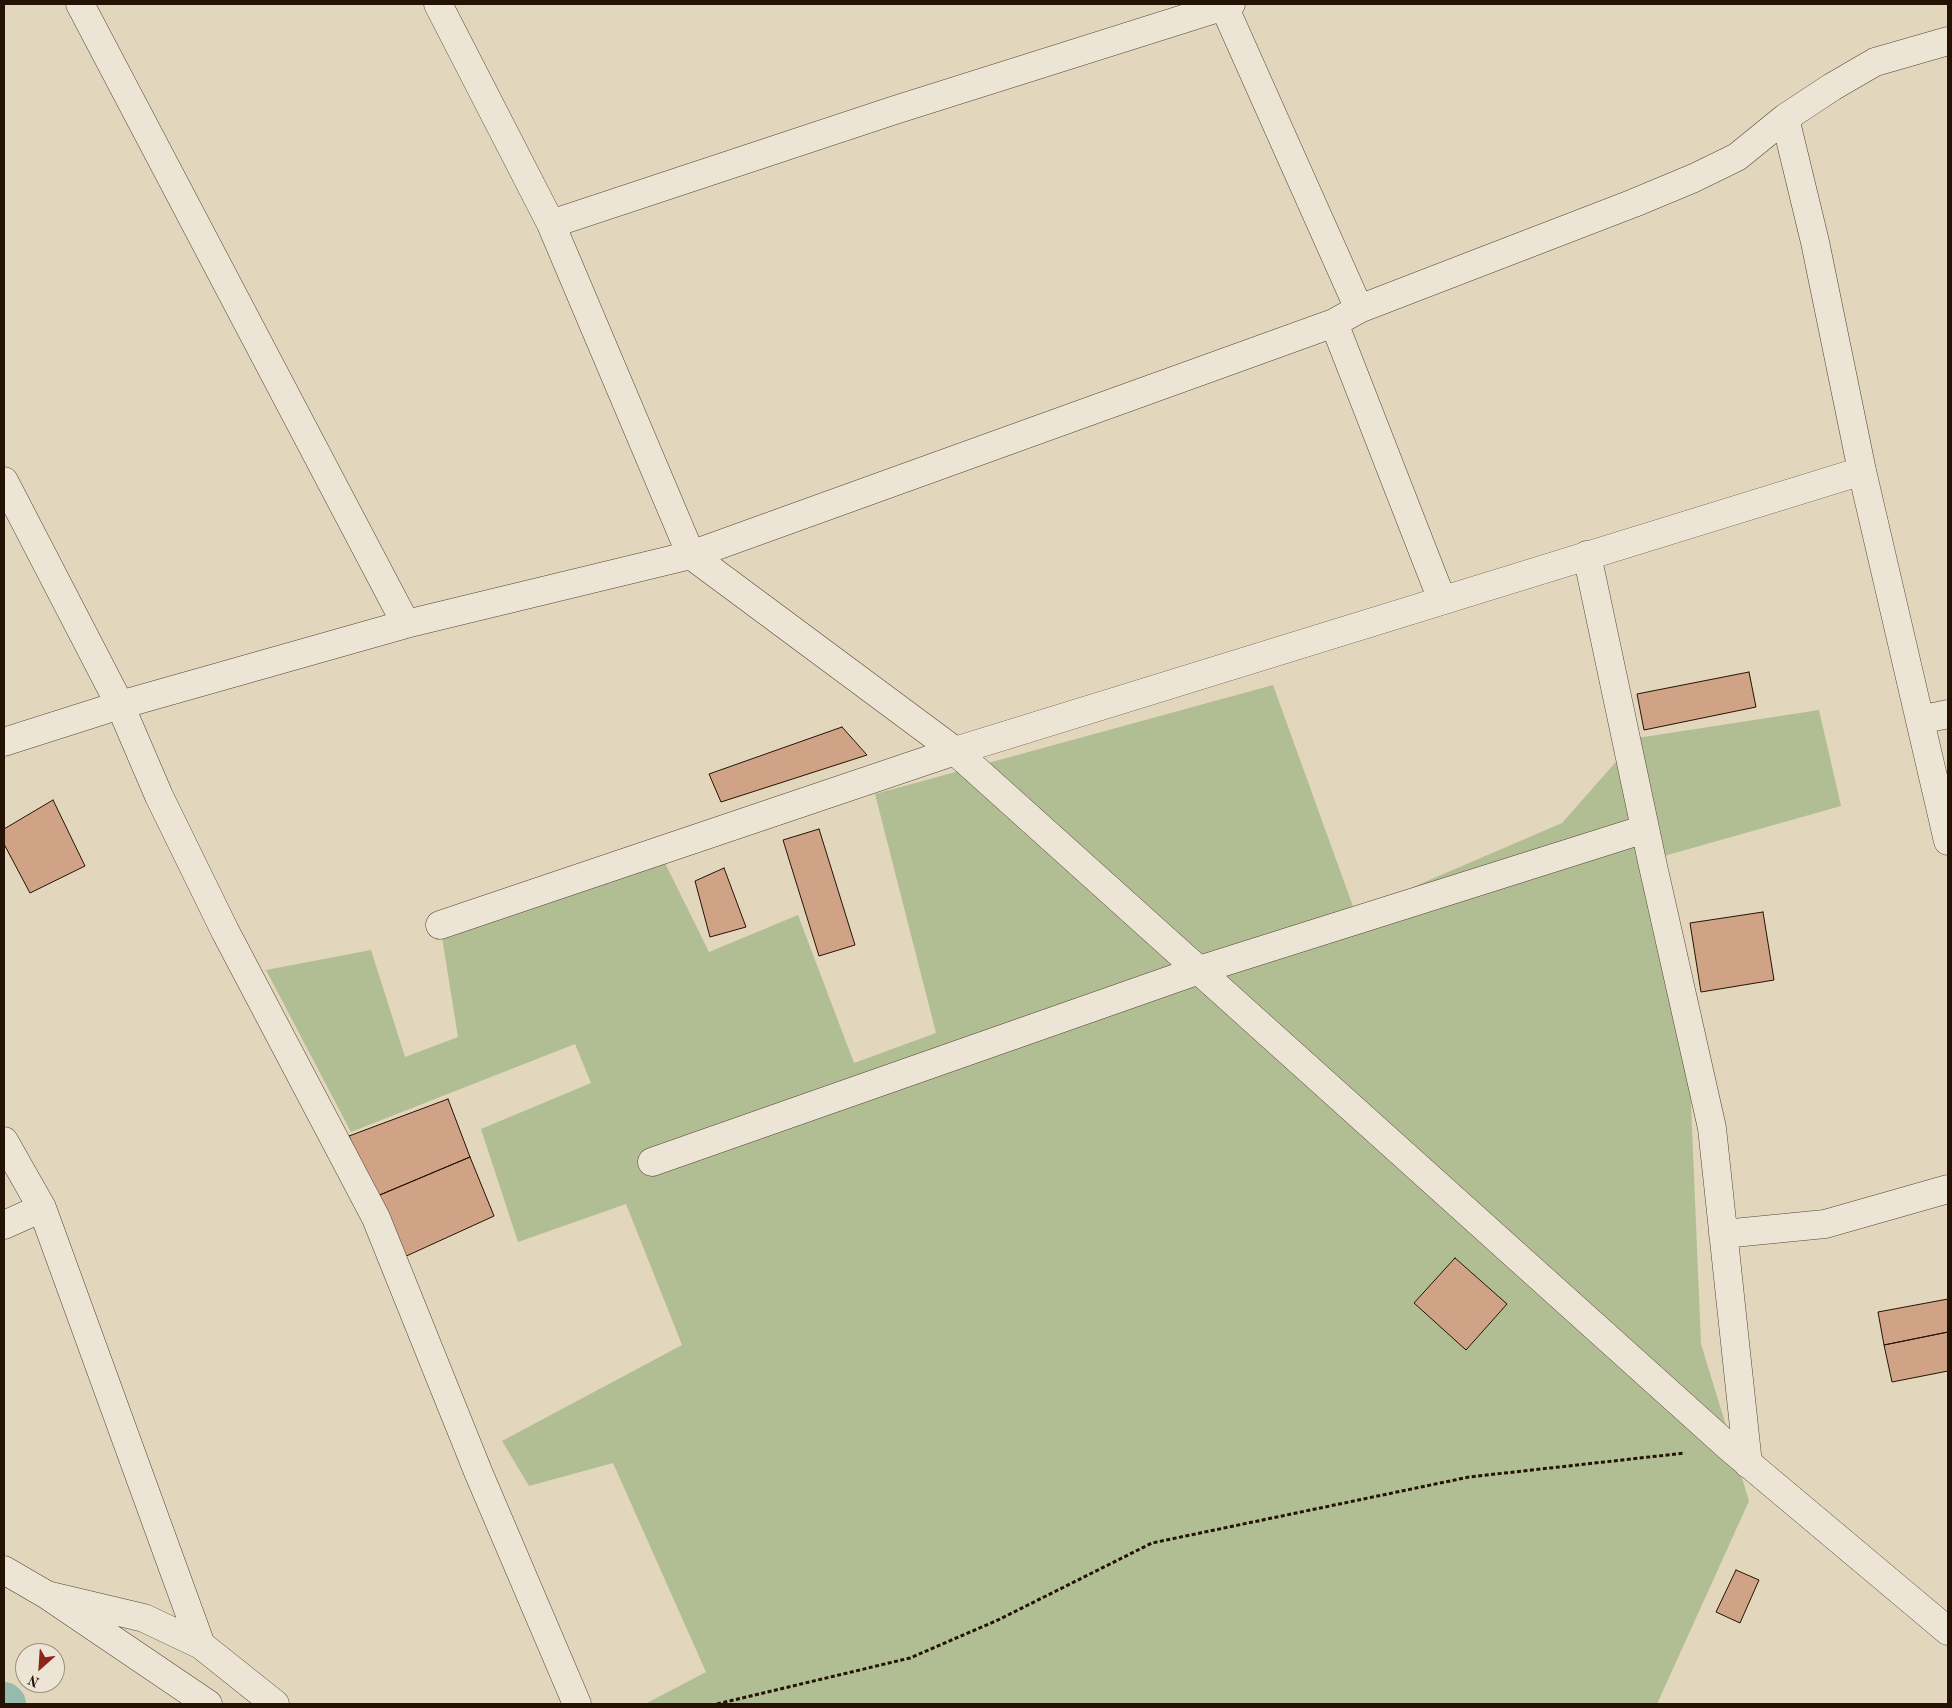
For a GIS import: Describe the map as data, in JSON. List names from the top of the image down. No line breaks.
{"north":"bottom left"}
